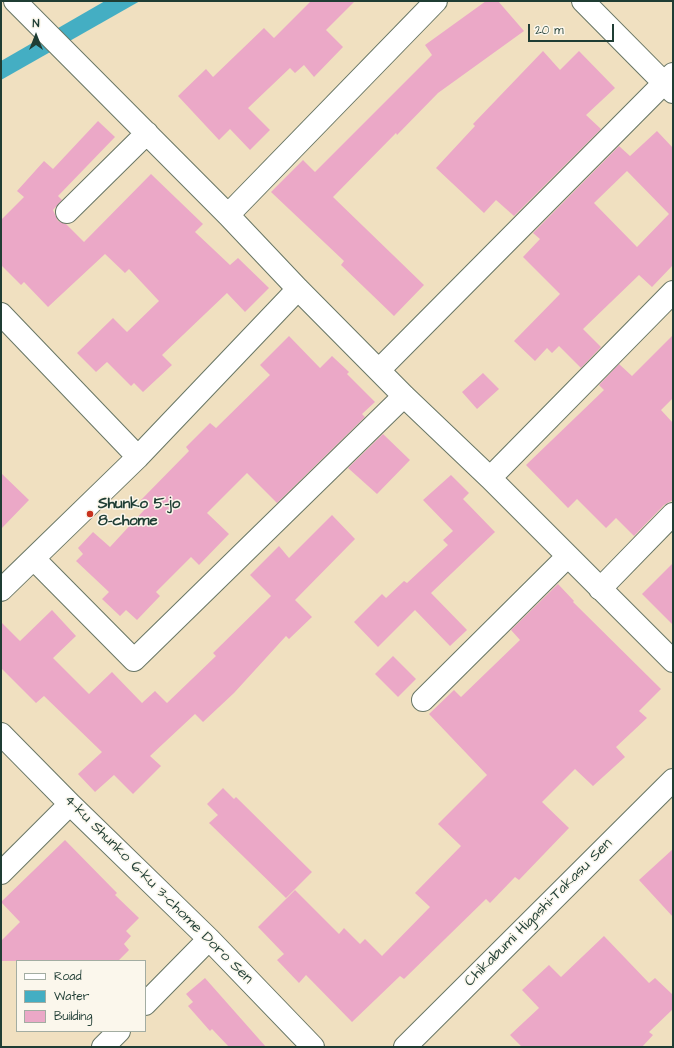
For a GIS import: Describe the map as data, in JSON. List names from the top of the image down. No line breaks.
{"streets":{"street":["4-ku Shunko 6-ku 3-chome Doro Sen","Chikabumi Higashi-Takasu Sen"]},"places":["Shunko 5-jo 8-chome"],"legend":["Road","Water","Building"],"scale_bar":"20 m","north":"top"}
